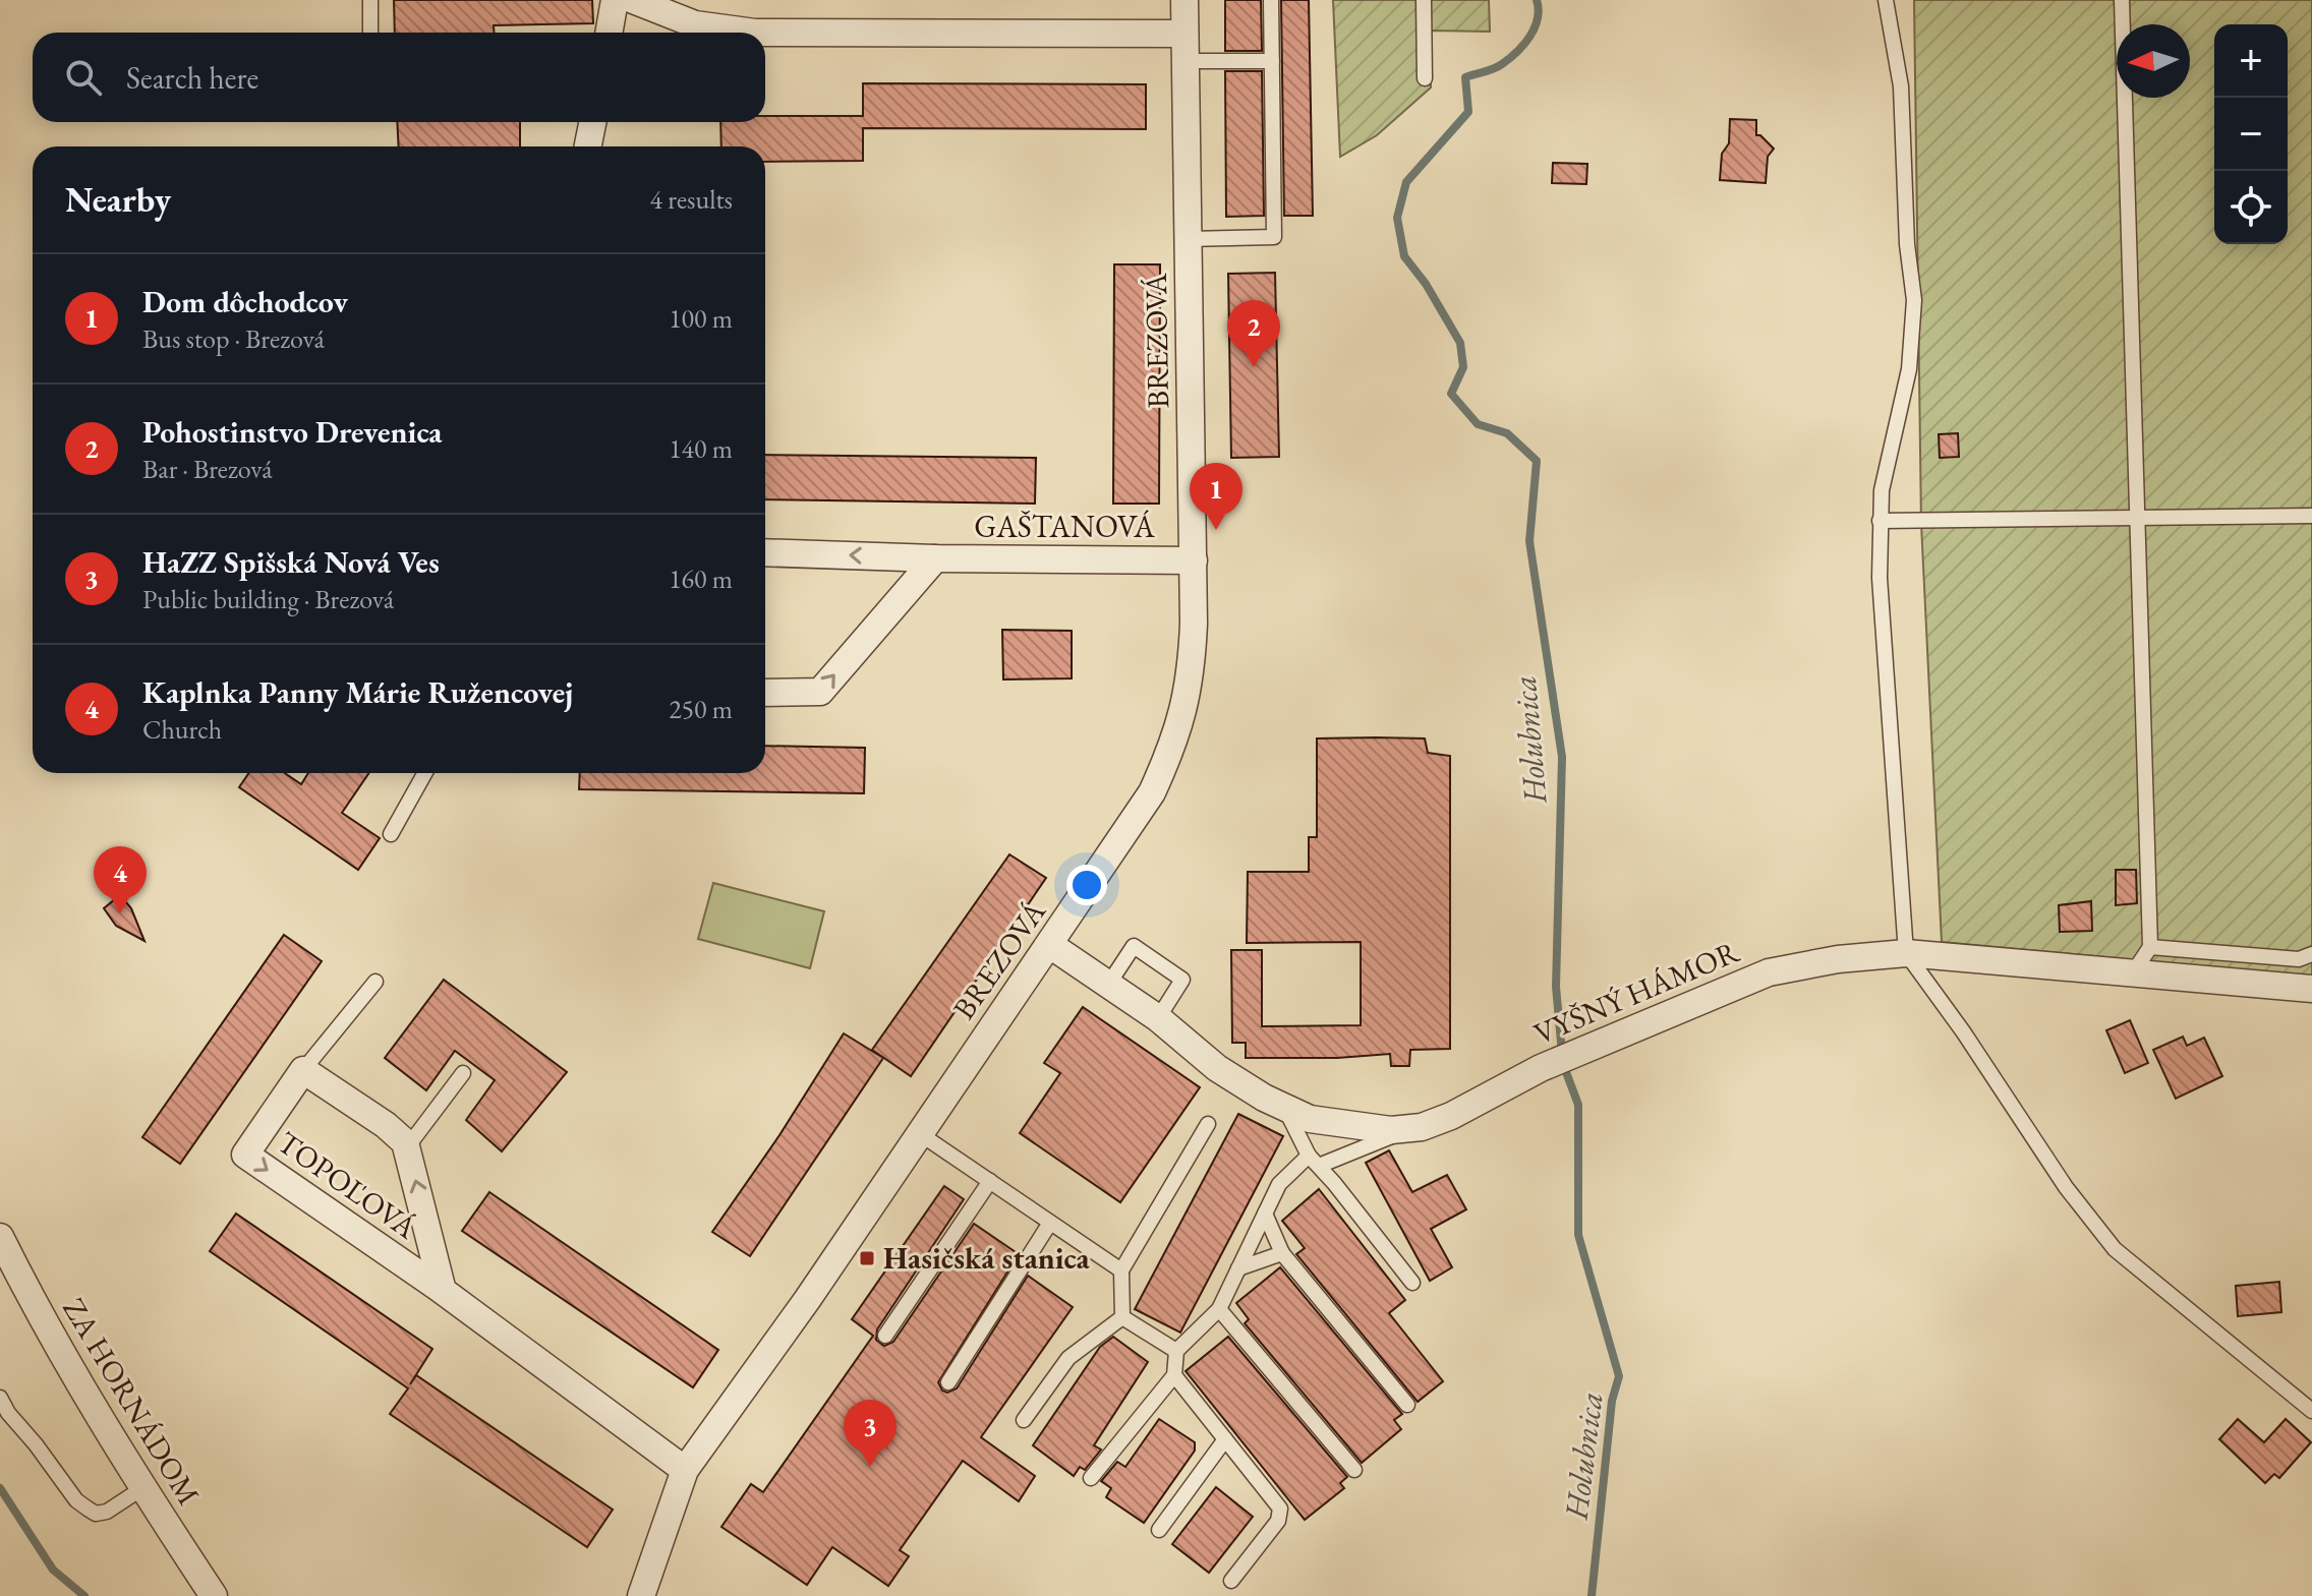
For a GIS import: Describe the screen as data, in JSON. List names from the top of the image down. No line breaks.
{"streets":{"street":["BREZOVÁ","GAŠTANOVÁ","VYŠNÝ HÁMOR","TOPOĽOVÁ","ZA HORNÁDOM"]},"crossings":[["BREZOVÁ","GAŠTANOVÁ"],["BREZOVÁ","VYŠNÝ HÁMOR"],["BREZOVÁ","TOPOĽOVÁ"]],"water":["Holubnica"],"places":{"transit":["Hasičská stanica"]},"north":"left","page":{"map_buttons":["+","−"],"search":"Search here","heading":["Nearby","4 results"],"list":[{"mark":"1","name":"Dom dôchodcov","note":"Bus stop · Brezová","value":"100 m"},{"mark":"2","name":"Pohostinstvo Drevenica","note":"Bar · Brezová","value":"140 m"},{"mark":"3","name":"HaZZ Spišská Nová Ves","note":"Public building · Brezová","value":"160 m"},{"mark":"4","name":"Kaplnka Panny Márie Ružencovej","note":"Church","value":"250 m"}],"pins":["2","1","4","3"]}}
